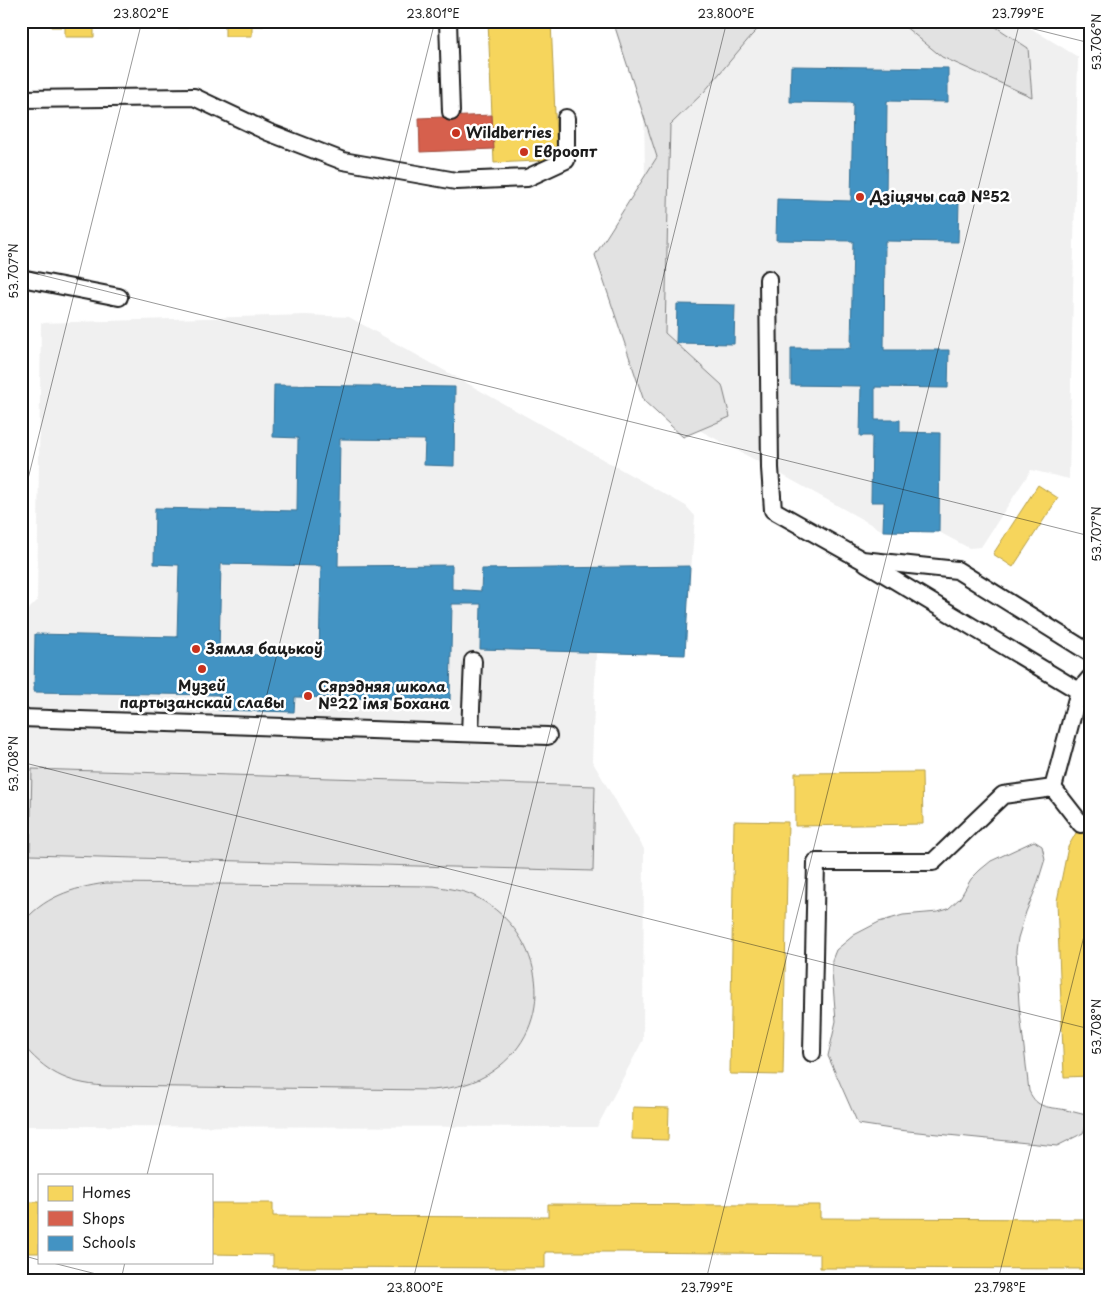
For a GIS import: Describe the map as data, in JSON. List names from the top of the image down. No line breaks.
{"places":["Wildberries","Евроопт","Дзіцячы сад №52","Зямля бацькоў","Музей партызанскай славы","Сярэдняя школа №22 імя Бохана"],"legend":["Homes","Shops","Schools"],"coordinates":["23.802°E","23.801°E","23.800°E","23.799°E","53.706°N","53.707°N","53.708°N","23.798°E"]}
